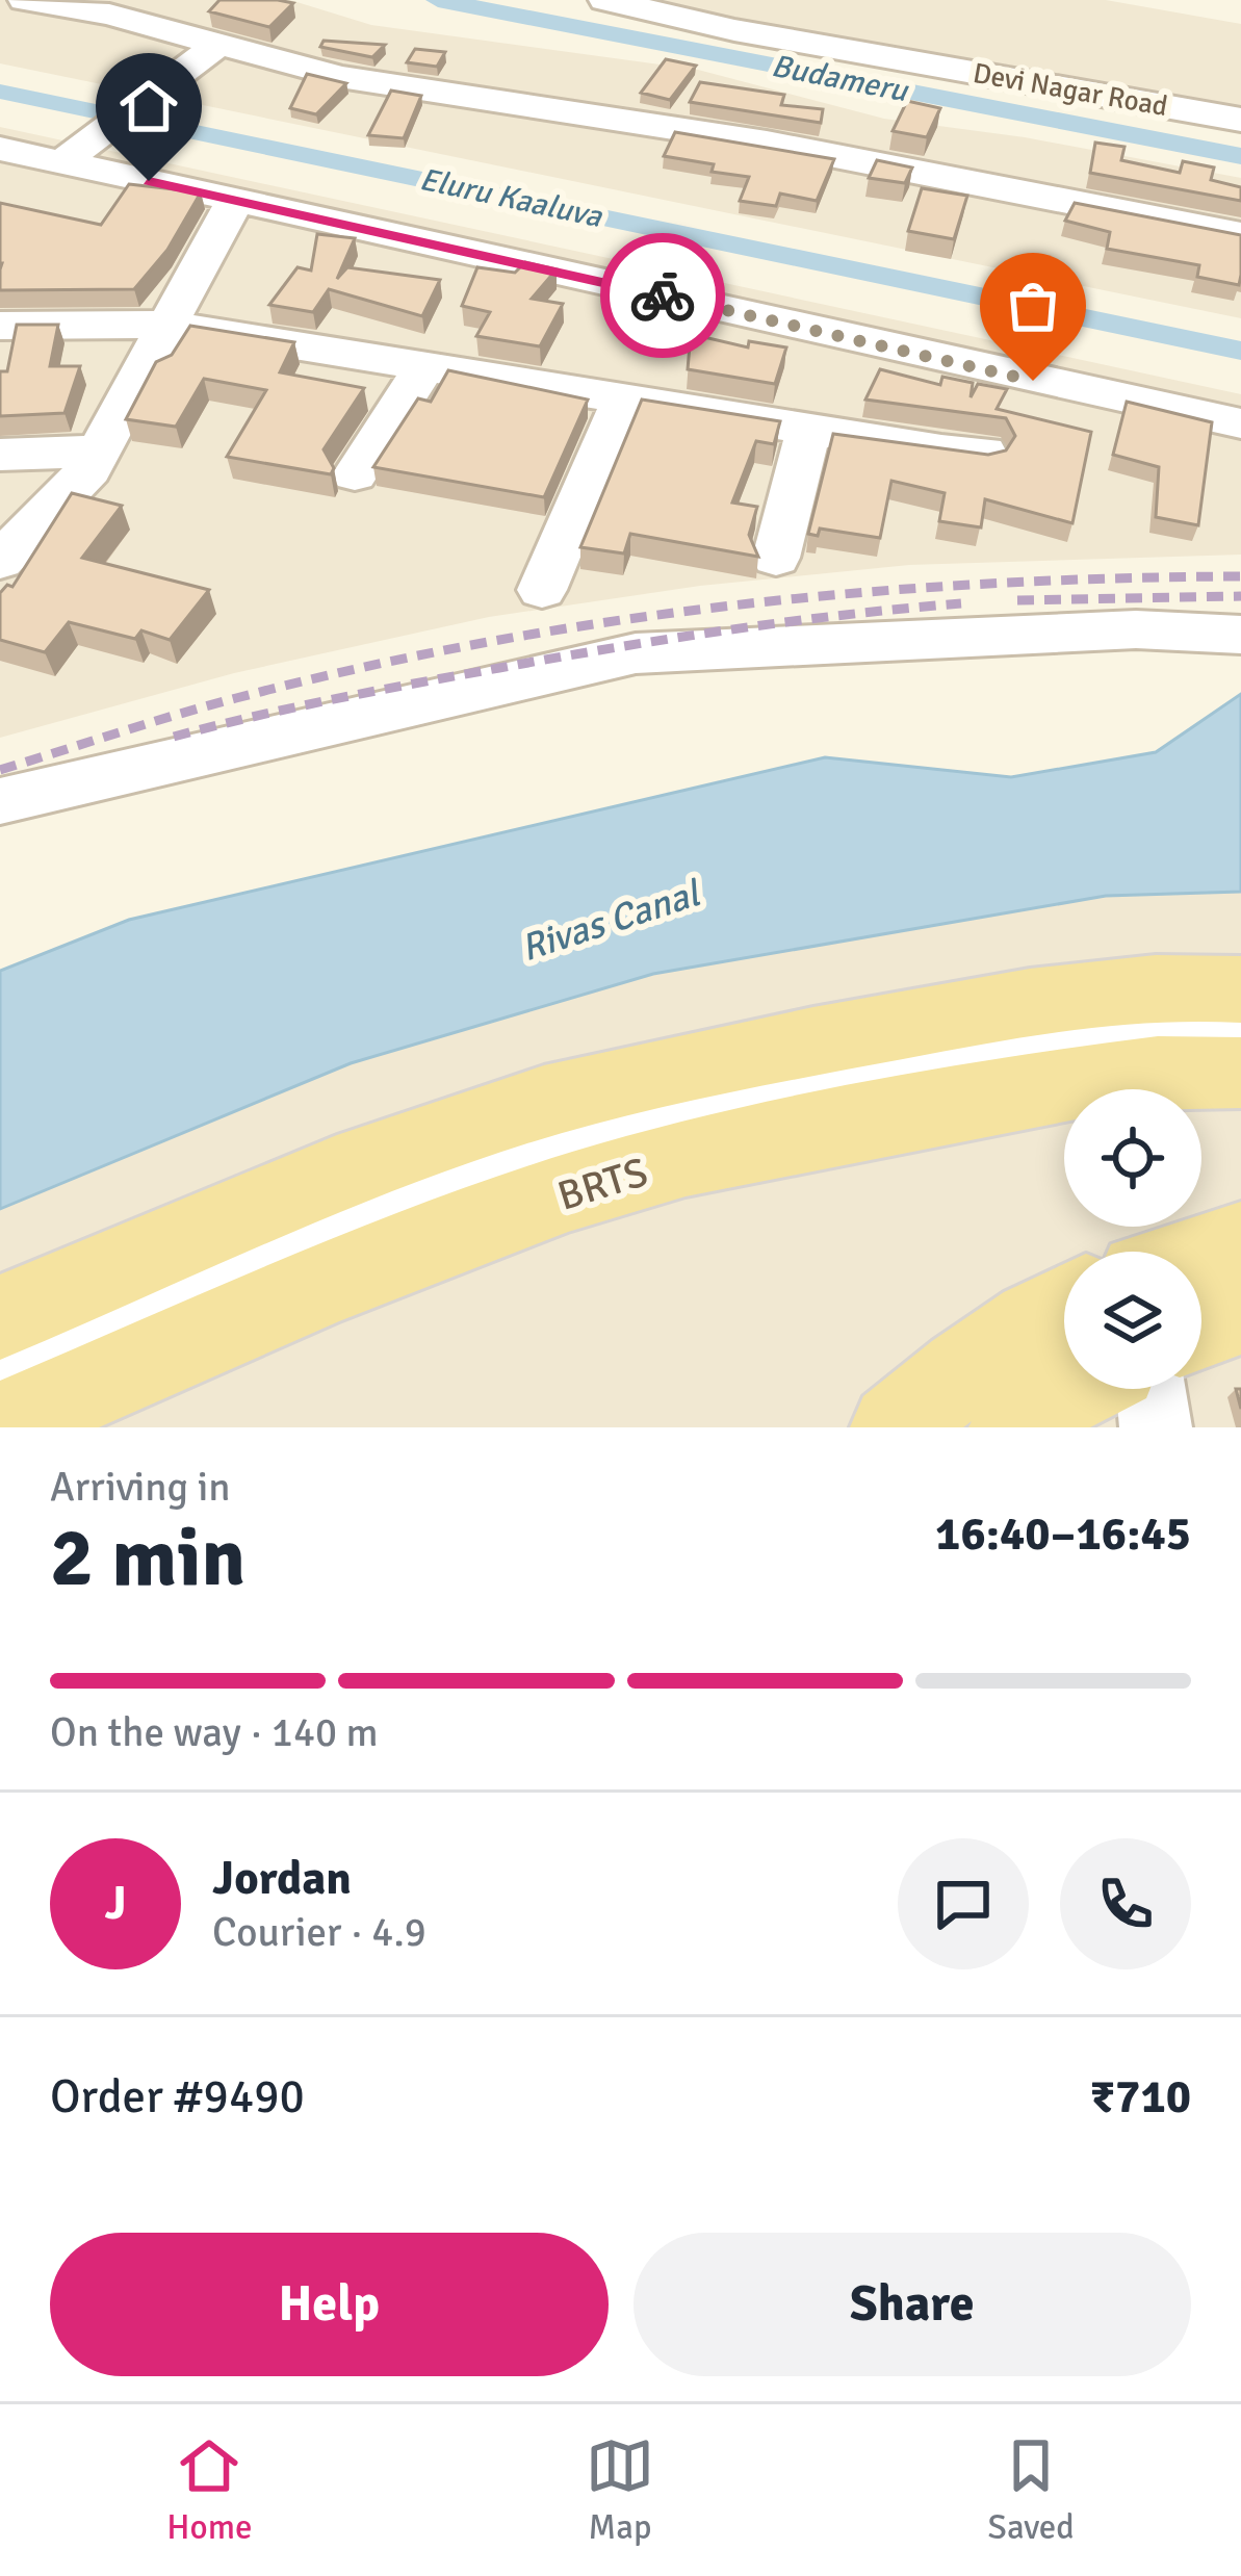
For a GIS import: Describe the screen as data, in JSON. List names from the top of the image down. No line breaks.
{"streets":{"main road":["BRTS"],"street":["Devi Nagar Road"]},"water":["Budameru","Eluru Kaaluva","Rivas Canal"],"page":{"heading":["2 min","Arriving in","16:40–16:45"],"panel":["Jordan","Courier · 4.9","Order #9490","₹710"],"bar":"On the way · 140 m","round":"J","buttons":["Help","Share"],"tabs":["Home","Map","Saved"]}}
